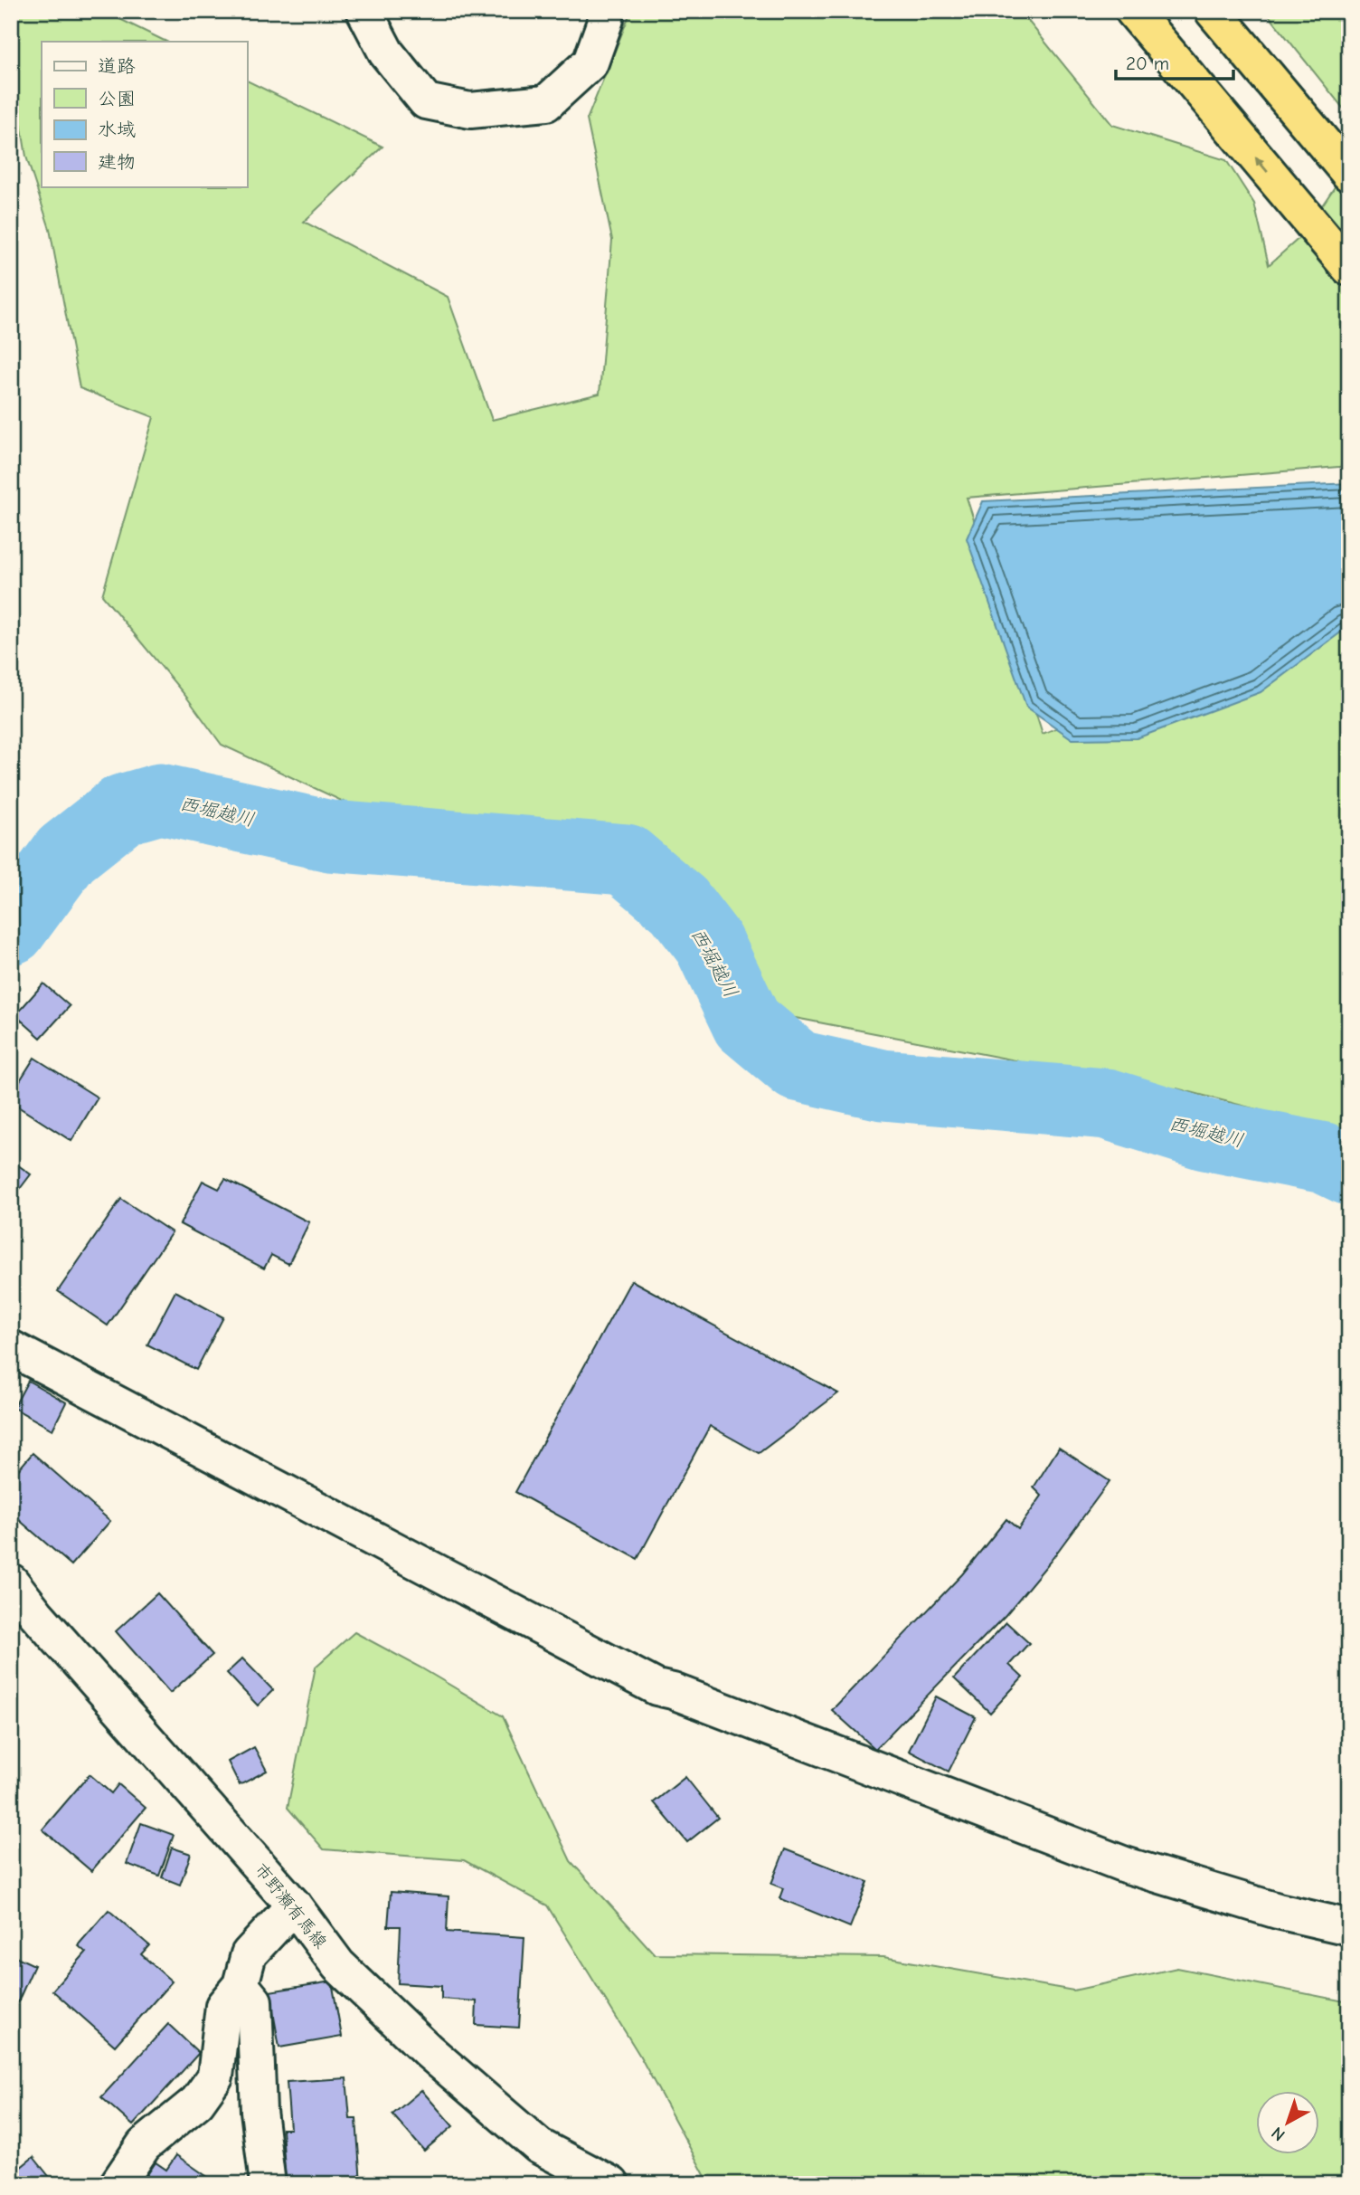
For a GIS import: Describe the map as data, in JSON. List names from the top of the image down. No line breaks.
{"streets":{"street":["市野瀬有馬線"]},"water":["西堀越川"],"legend":["道路","公園","水域","建物"],"scale_bar":"20 m","north":"bottom left"}
